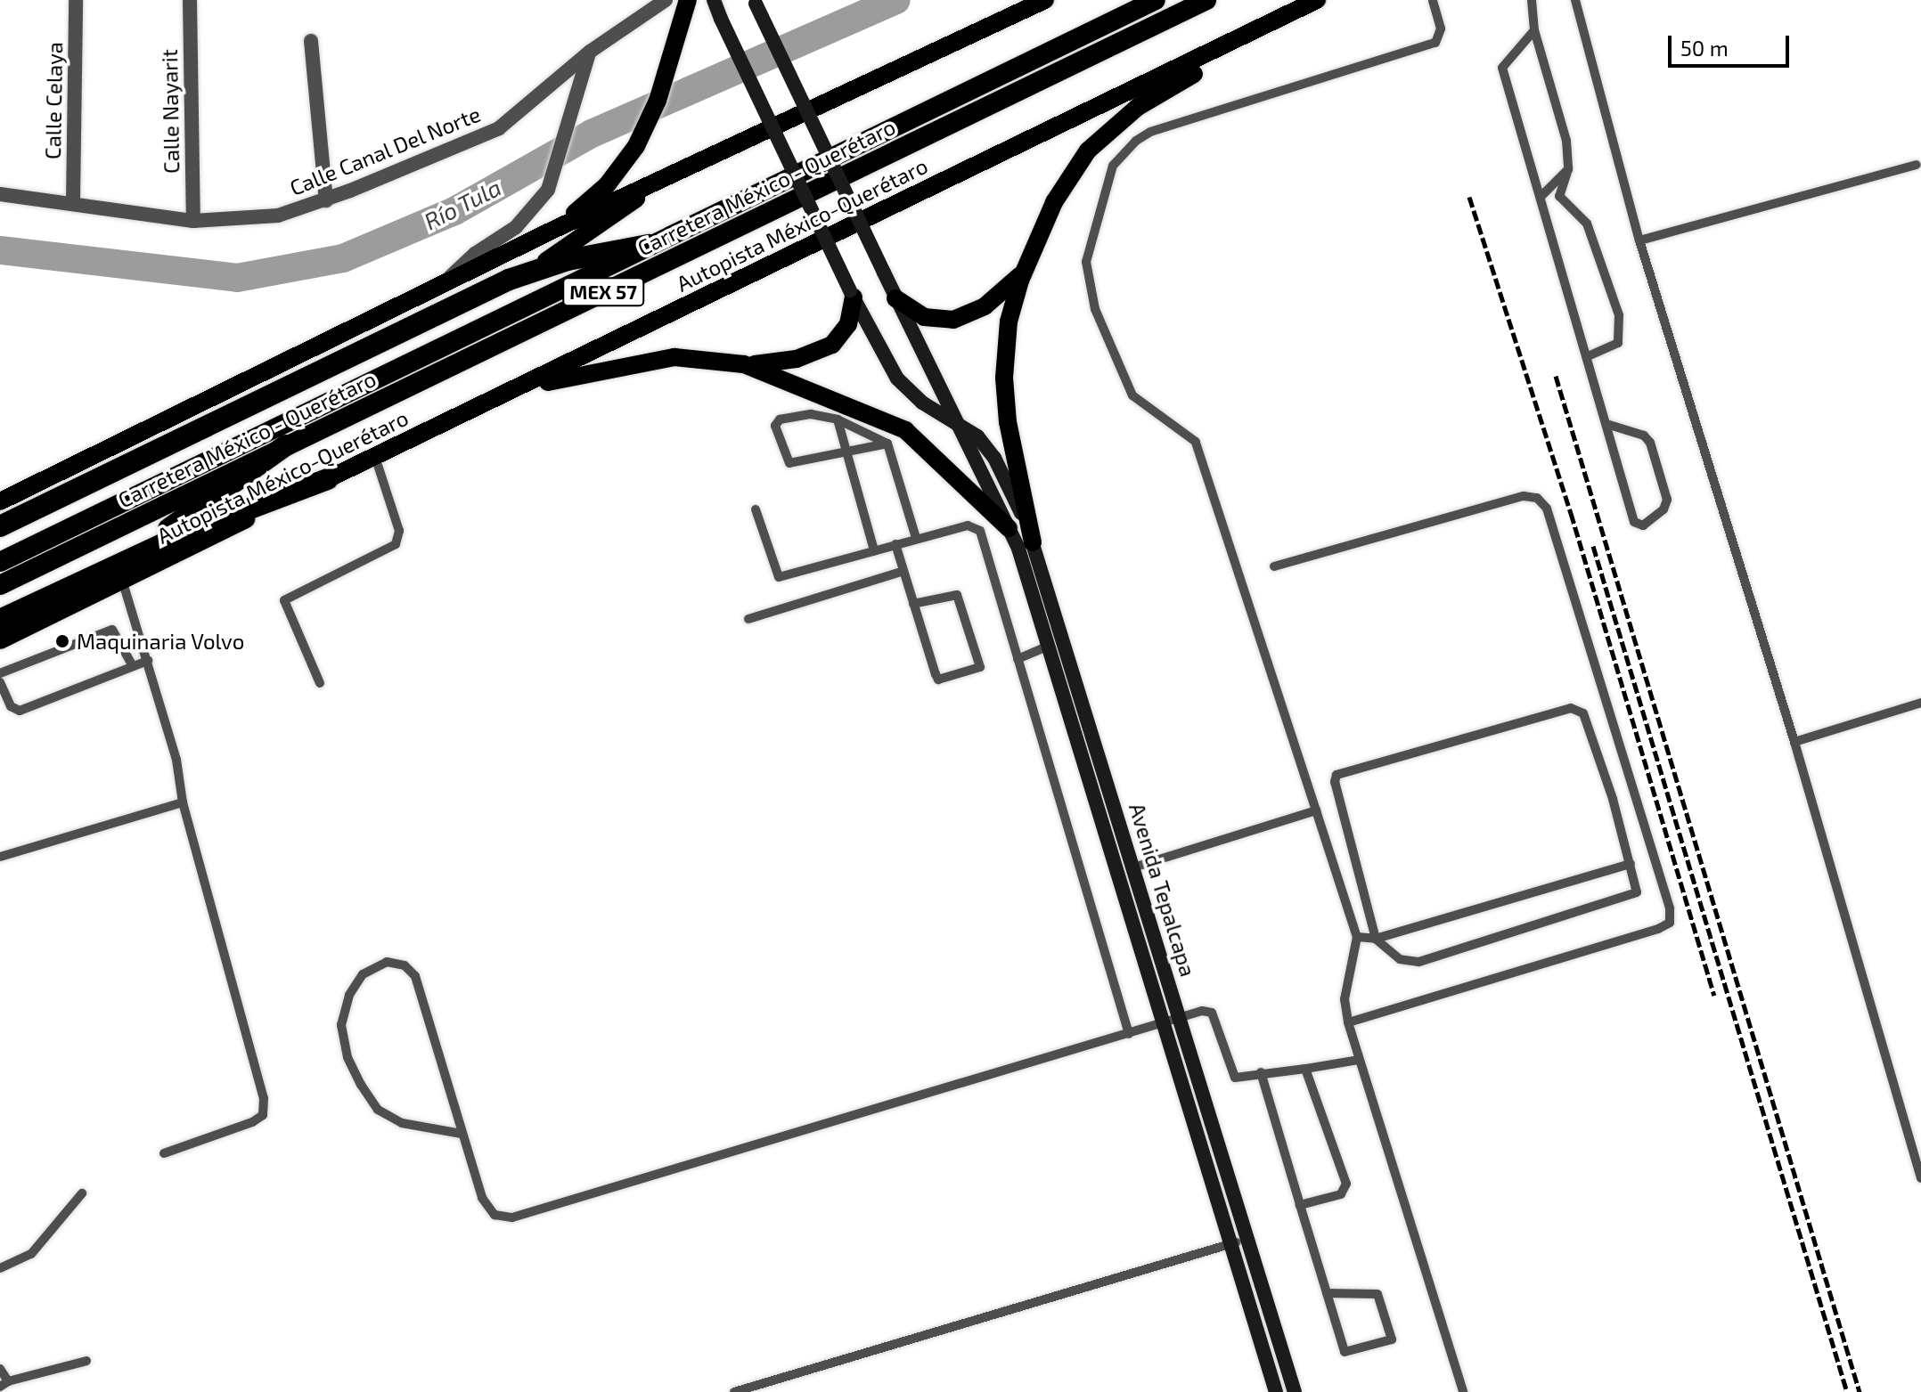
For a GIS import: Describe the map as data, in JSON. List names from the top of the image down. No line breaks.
{"streets":{"highway":["Carretera México - Querétaro","MEX 57"],"main road":["Autopista México-Querétaro","Avenida Tepalcapa"],"street":["Calle Celaya","Calle Nayarit","Calle Canal Del Norte"]},"crossings":[["Calle Celaya","Calle Canal Del Norte"],["Calle Nayarit","Calle Canal Del Norte"]],"water":["Río Tula"],"places":["Maquinaria Volvo"],"scale_bar":"50 m"}
